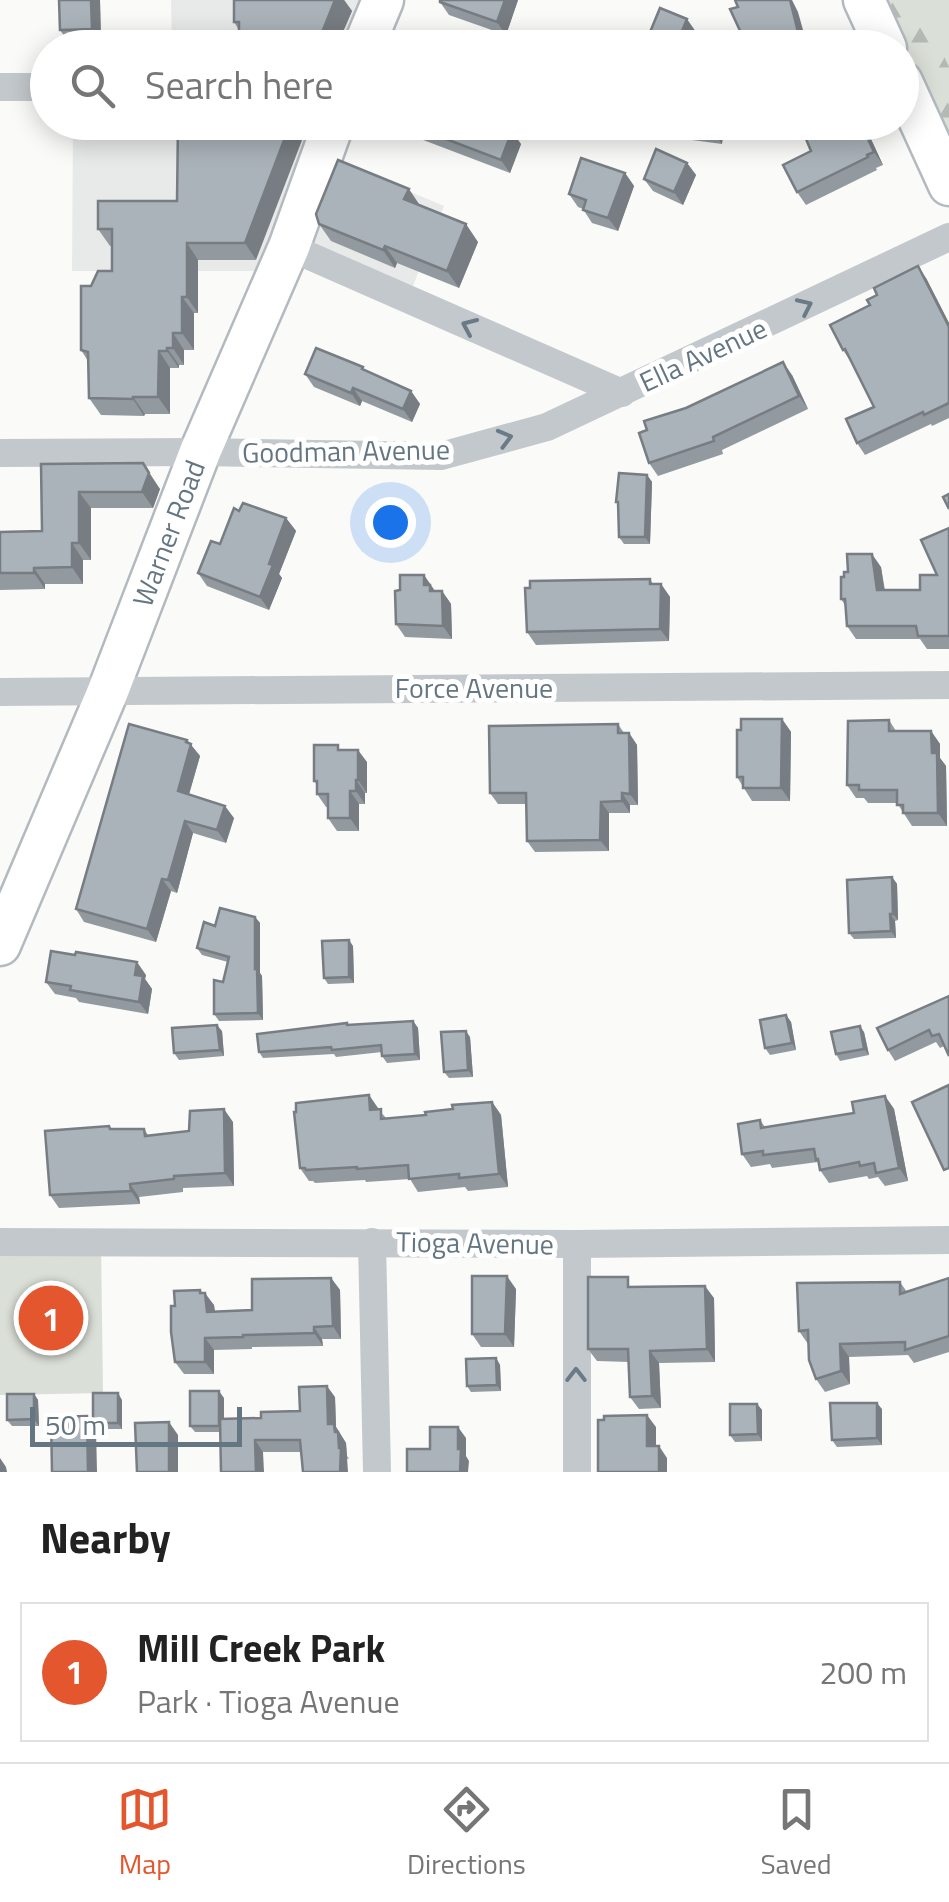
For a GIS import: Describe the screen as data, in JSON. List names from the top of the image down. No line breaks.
{"streets":{"main road":["Warner Road"],"street":["Ella Avenue","Goodman Avenue","Force Avenue","Tioga Avenue"]},"crossings":[["Ella Avenue","Goodman Avenue"],["Ella Avenue","Warner Road"],["Goodman Avenue","Warner Road"],["Warner Road","Force Avenue"]],"one_way":["Goodman Avenue"],"scale_bar":"50 m","page":{"search":"Search here","pins":"1","scale":"50 m","heading":"Nearby","list":[{"mark":"1","name":"Mill Creek Park","note":"Park · Tioga Avenue","value":"200 m"}],"nav":["Map","Directions","Saved"]}}
